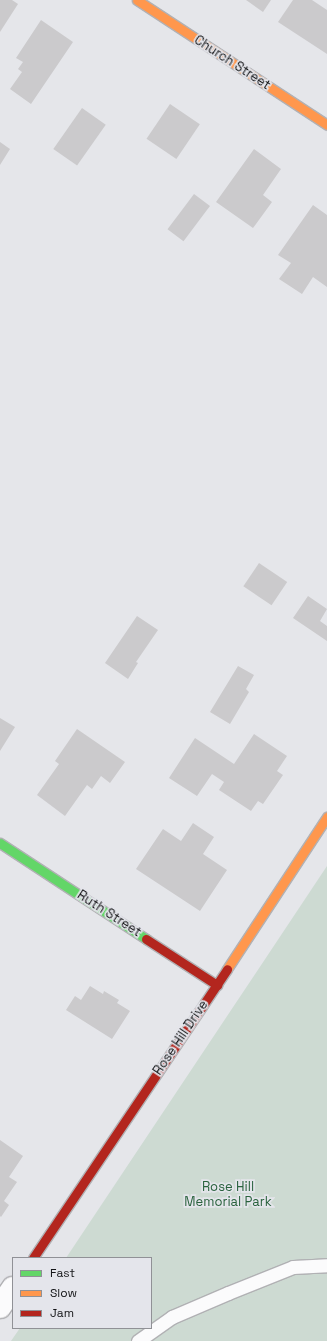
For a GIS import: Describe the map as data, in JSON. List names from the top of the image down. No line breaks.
{"streets":{"street":["Church Street","Ruth Street","Rose Hill Drive"]},"crossings":[["Ruth Street","Rose Hill Drive"]],"parks":["Rose Hill Memorial Park"],"legend":["Fast","Slow","Jam"]}
